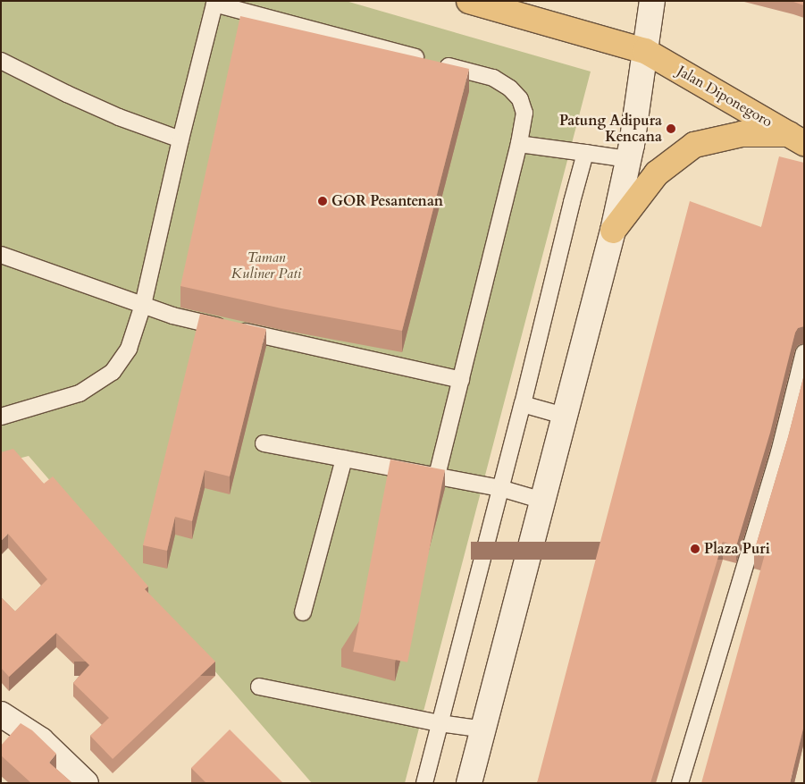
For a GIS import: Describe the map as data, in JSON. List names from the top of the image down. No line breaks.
{"streets":{"main road":["Jalan Diponegoro"]},"parks":["Taman Kuliner Pati"],"places":["Patung Adipura Kencana","GOR Pesantenan","Plaza Puri"]}
